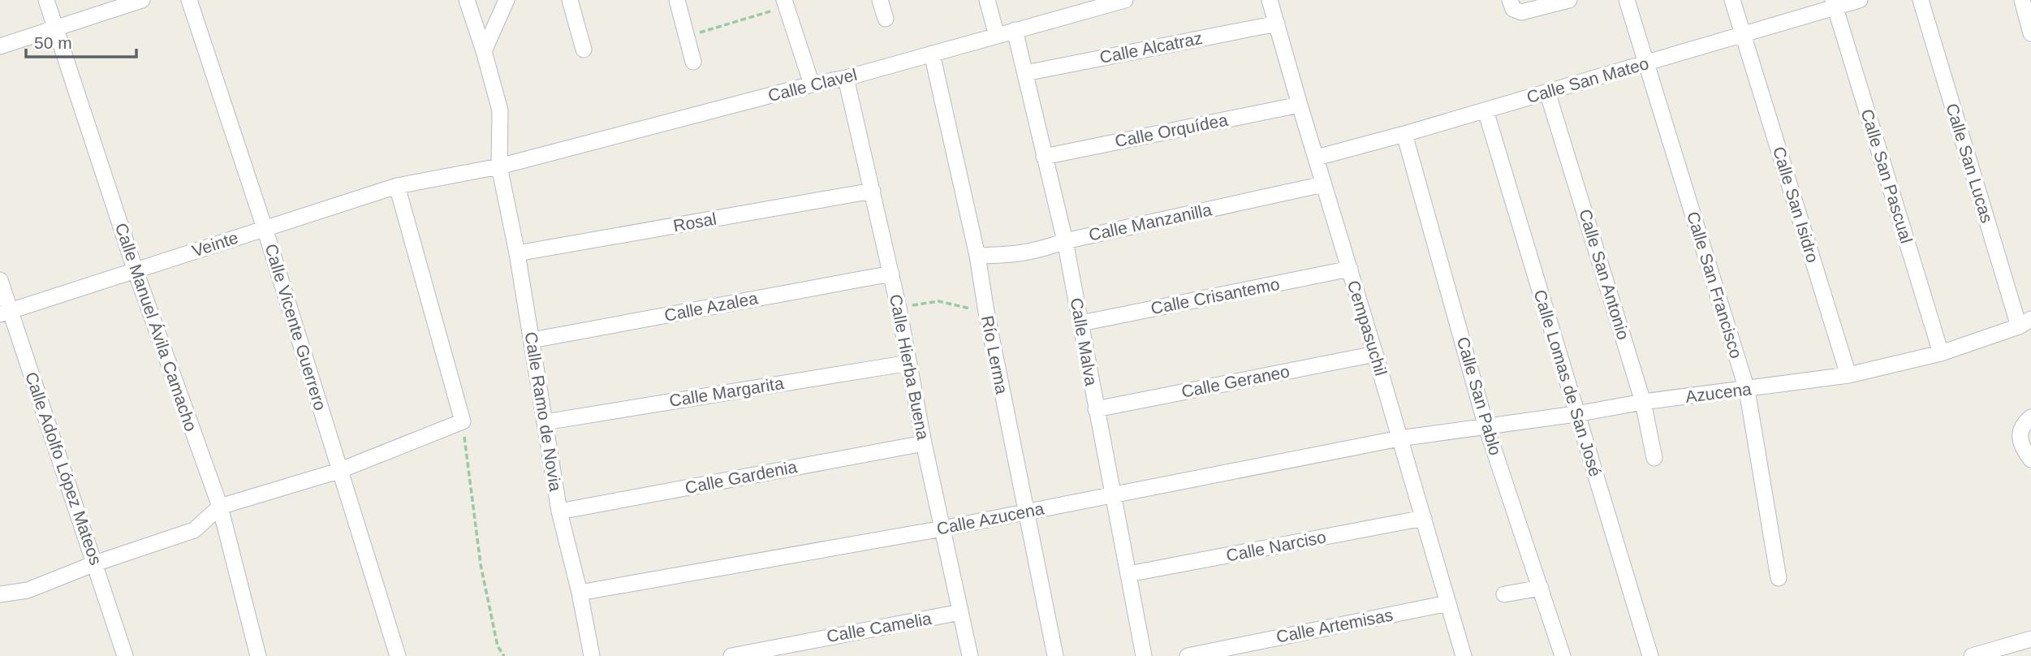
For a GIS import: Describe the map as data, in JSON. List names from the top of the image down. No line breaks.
{"streets":{"street":["Calle Alcatraz","Calle San Mateo","Calle Clavel","Calle Orquídea","Calle San Lucas","Calle San Pascual","Calle San Isidro","Rosal","Calle Manzanilla","Veinte","Calle San Antonio","Calle San Francisco","Calle Crisantemo","Calle Azalea","Calle Manuel Ávila Camacho","Calle Vicente Guerrero","Cempasuchil","Calle Malva","Río Lerma","Calle Hierba Buena","Calle Geraneo","Calle Lomas de San José","Calle Margarita","Azucena","Calle San Pablo","Calle Ramo de Novia","Calle Adolfo López Mateos","Calle Gardenia","Calle Azucena","Calle Narciso","Calle Artemisas","Calle Camelia"]},"crossings":[["Calle Alcatraz","Cempasuchil"],["Calle Alcatraz","Calle Malva"],["Calle San Mateo","Calle San Pascual"],["Calle San Mateo","Calle San Isidro"],["Calle San Mateo","Calle San Antonio"],["Calle San Mateo","Calle San Francisco"],["Calle San Mateo","Cempasuchil"],["Calle San Mateo","Calle Lomas de San José"],["Calle San Mateo","Calle San Pablo"],["Calle Clavel","Veinte"],["Calle Clavel","Calle Malva"],["Calle Clavel","Río Lerma"],["Calle Clavel","Calle Hierba Buena"],["Calle Clavel","Calle Ramo de Novia"],["Calle Orquídea","Cempasuchil"],["Calle Orquídea","Calle Malva"],["Calle San Lucas","Azucena"],["Calle San Pascual","Azucena"],["Calle San Isidro","Azucena"],["Rosal","Calle Hierba Buena"],["Rosal","Calle Ramo de Novia"],["Calle Manzanilla","Cempasuchil"],["Calle Manzanilla","Calle Malva"],["Calle Manzanilla","Río Lerma"],["Veinte","Calle Manuel Ávila Camacho"],["Veinte","Calle Vicente Guerrero"],["Veinte","Calle Ramo de Novia"],["Veinte","Calle Adolfo López Mateos"],["Calle San Antonio","Azucena"],["Calle San Francisco","Azucena"],["Calle Crisantemo","Cempasuchil"],["Calle Crisantemo","Calle Malva"],["Calle Azalea","Calle Hierba Buena"],["Calle Azalea","Calle Ramo de Novia"],["Cempasuchil","Calle Geraneo"],["Cempasuchil","Azucena"],["Cempasuchil","Calle Azucena"],["Cempasuchil","Calle Narciso"],["Cempasuchil","Calle Artemisas"],["Calle Malva","Calle Geraneo"],["Calle Malva","Calle Azucena"],["Calle Malva","Calle Narciso"],["Río Lerma","Calle Azucena"],["Calle Hierba Buena","Calle Margarita"],["Calle Hierba Buena","Calle Gardenia"],["Calle Hierba Buena","Calle Azucena"],["Calle Hierba Buena","Calle Camelia"],["Calle Lomas de San José","Azucena"],["Calle Margarita","Calle Ramo de Novia"],["Azucena","Calle San Pablo"],["Azucena","Calle Azucena"],["Calle Ramo de Novia","Calle Gardenia"],["Calle Ramo de Novia","Calle Azucena"]],"scale_bar":"50 m"}
